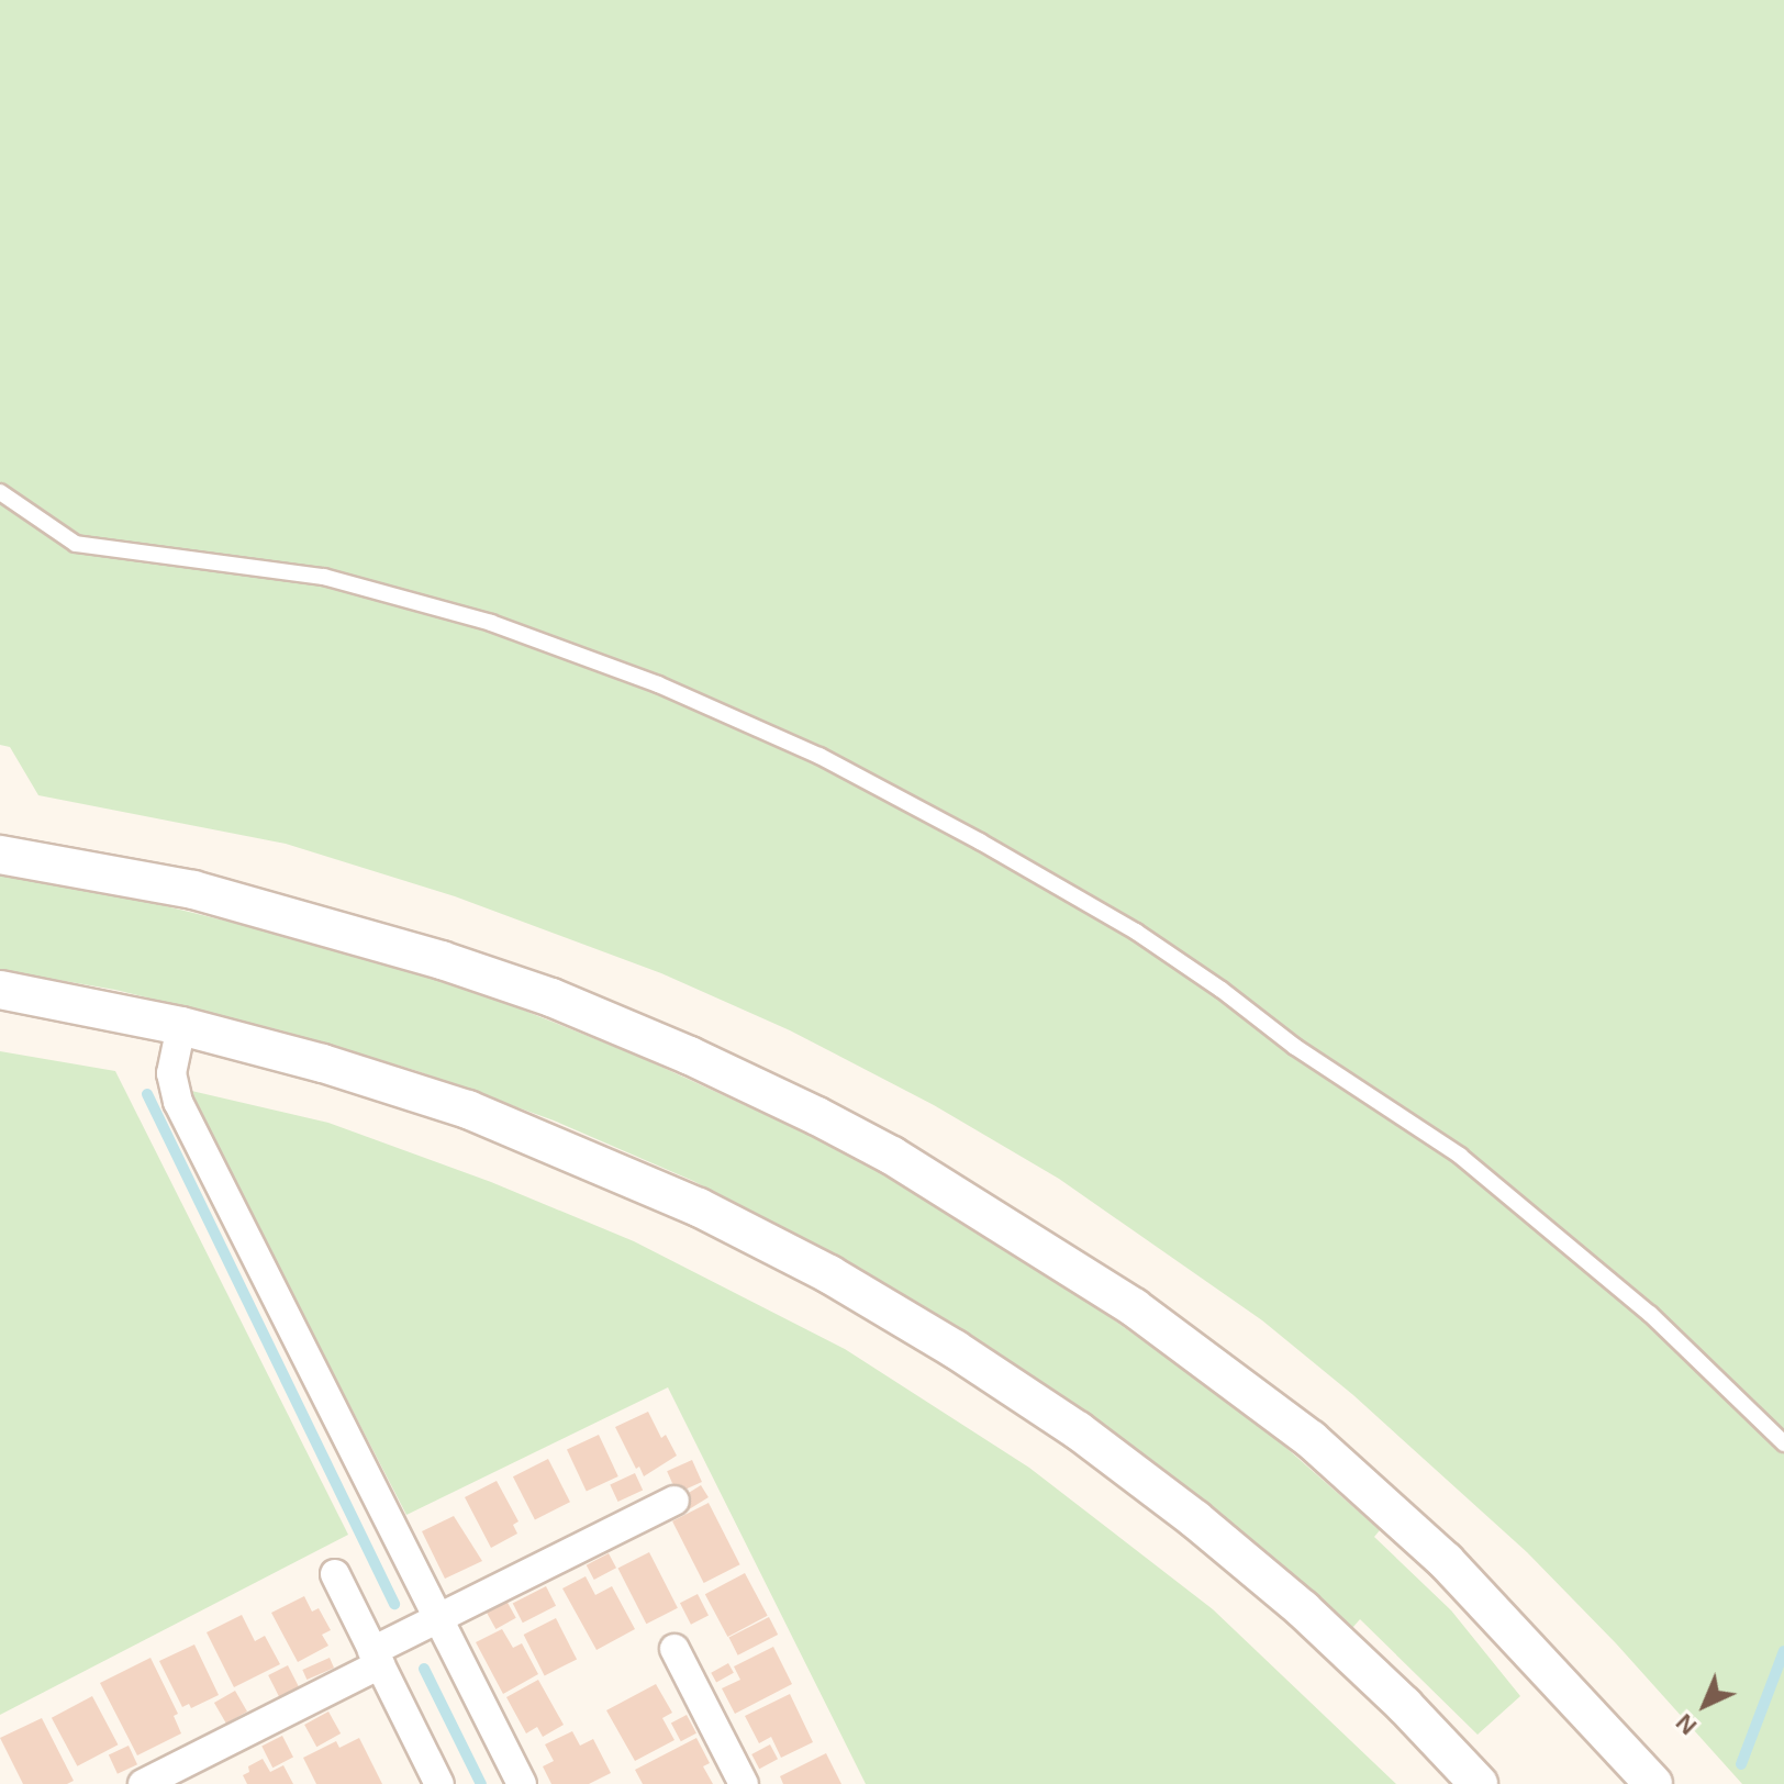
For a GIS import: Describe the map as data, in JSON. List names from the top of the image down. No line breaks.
{"north":"bottom left"}
